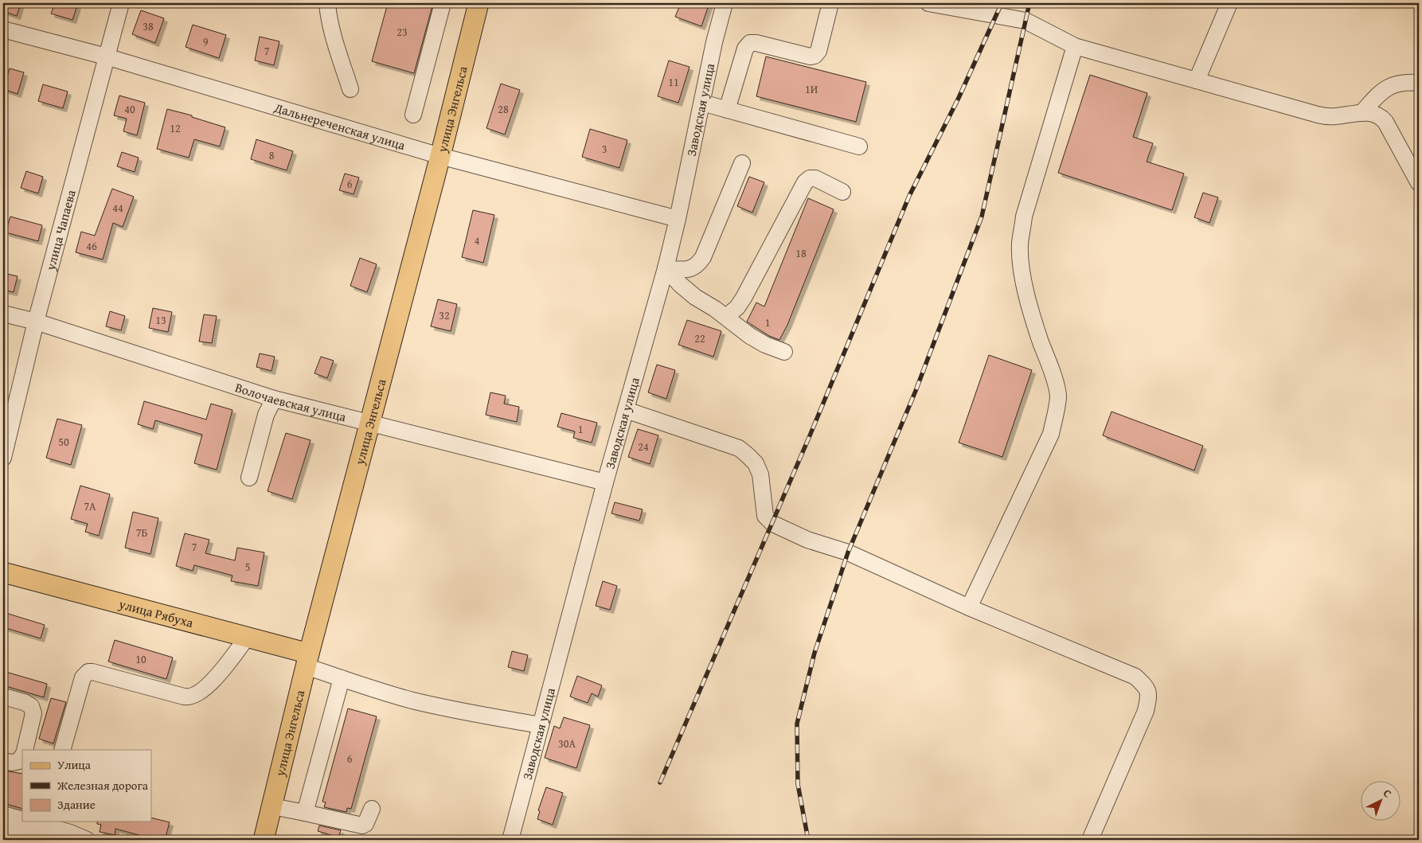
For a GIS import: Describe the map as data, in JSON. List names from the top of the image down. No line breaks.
{"streets":{"main road":["улица Энгельса","улица Рябуха"],"street":["Заводская улица","Дальнереченская улица","улица Чапаева","Волочаевская улица"]},"crossings":[["улица Энгельса","Дальнереченская улица"],["улица Энгельса","Волочаевская улица"],["улица Энгельса","улица Рябуха"],["Заводская улица","Дальнереченская улица"],["Заводская улица","Волочаевская улица"],["Дальнереченская улица","улица Чапаева"],["улица Чапаева","Волочаевская улица"]],"house_numbers":["38","23","9","7","11","1И","40","28","12","3","8","6","44","4","46","18","32","13","1","22","1","50","24","7А","7Б","7","5","10","30А","6"],"legend":["Улица","Железная дорога","Здание"],"north":"top right"}
